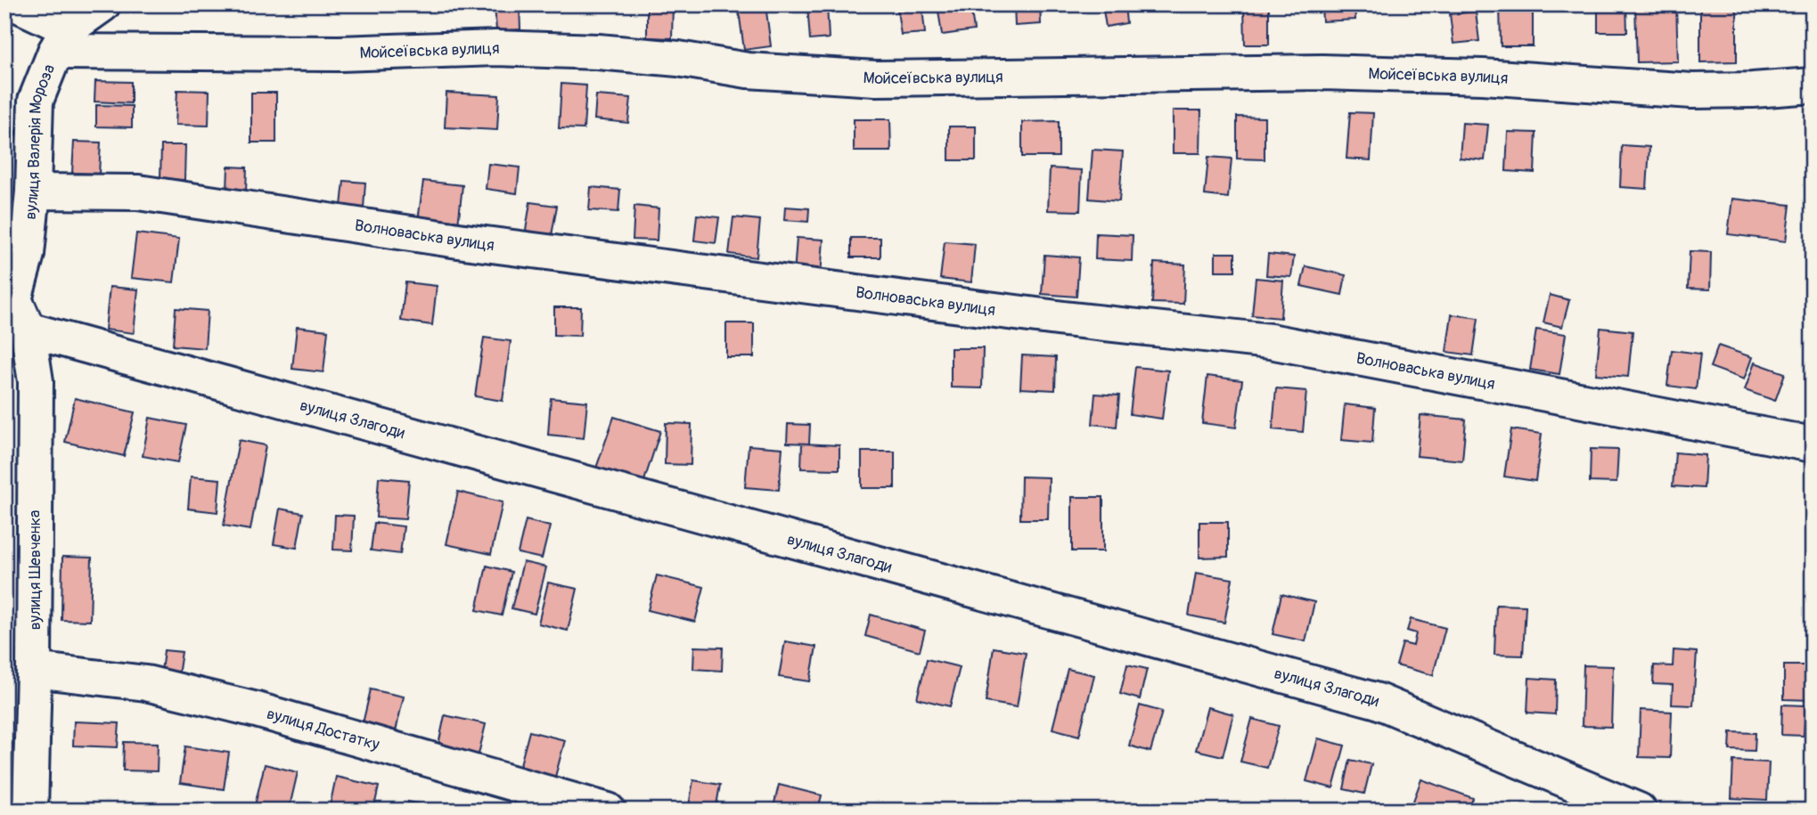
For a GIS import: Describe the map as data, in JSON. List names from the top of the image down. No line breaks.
{"streets":{"street":["Мойсеївська вулиця","вулиця Валерія Мороза","Волноваська вулиця","вулиця Злагоди","вулиця Шевченка","вулиця Достатку"]},"crossings":[["Мойсеївська вулиця","вулиця Валерія Мороза"],["вулиця Валерія Мороза","Волноваська вулиця"],["вулиця Валерія Мороза","вулиця Шевченка"],["вулиця Злагоди","вулиця Шевченка"],["вулиця Шевченка","вулиця Достатку"]]}
